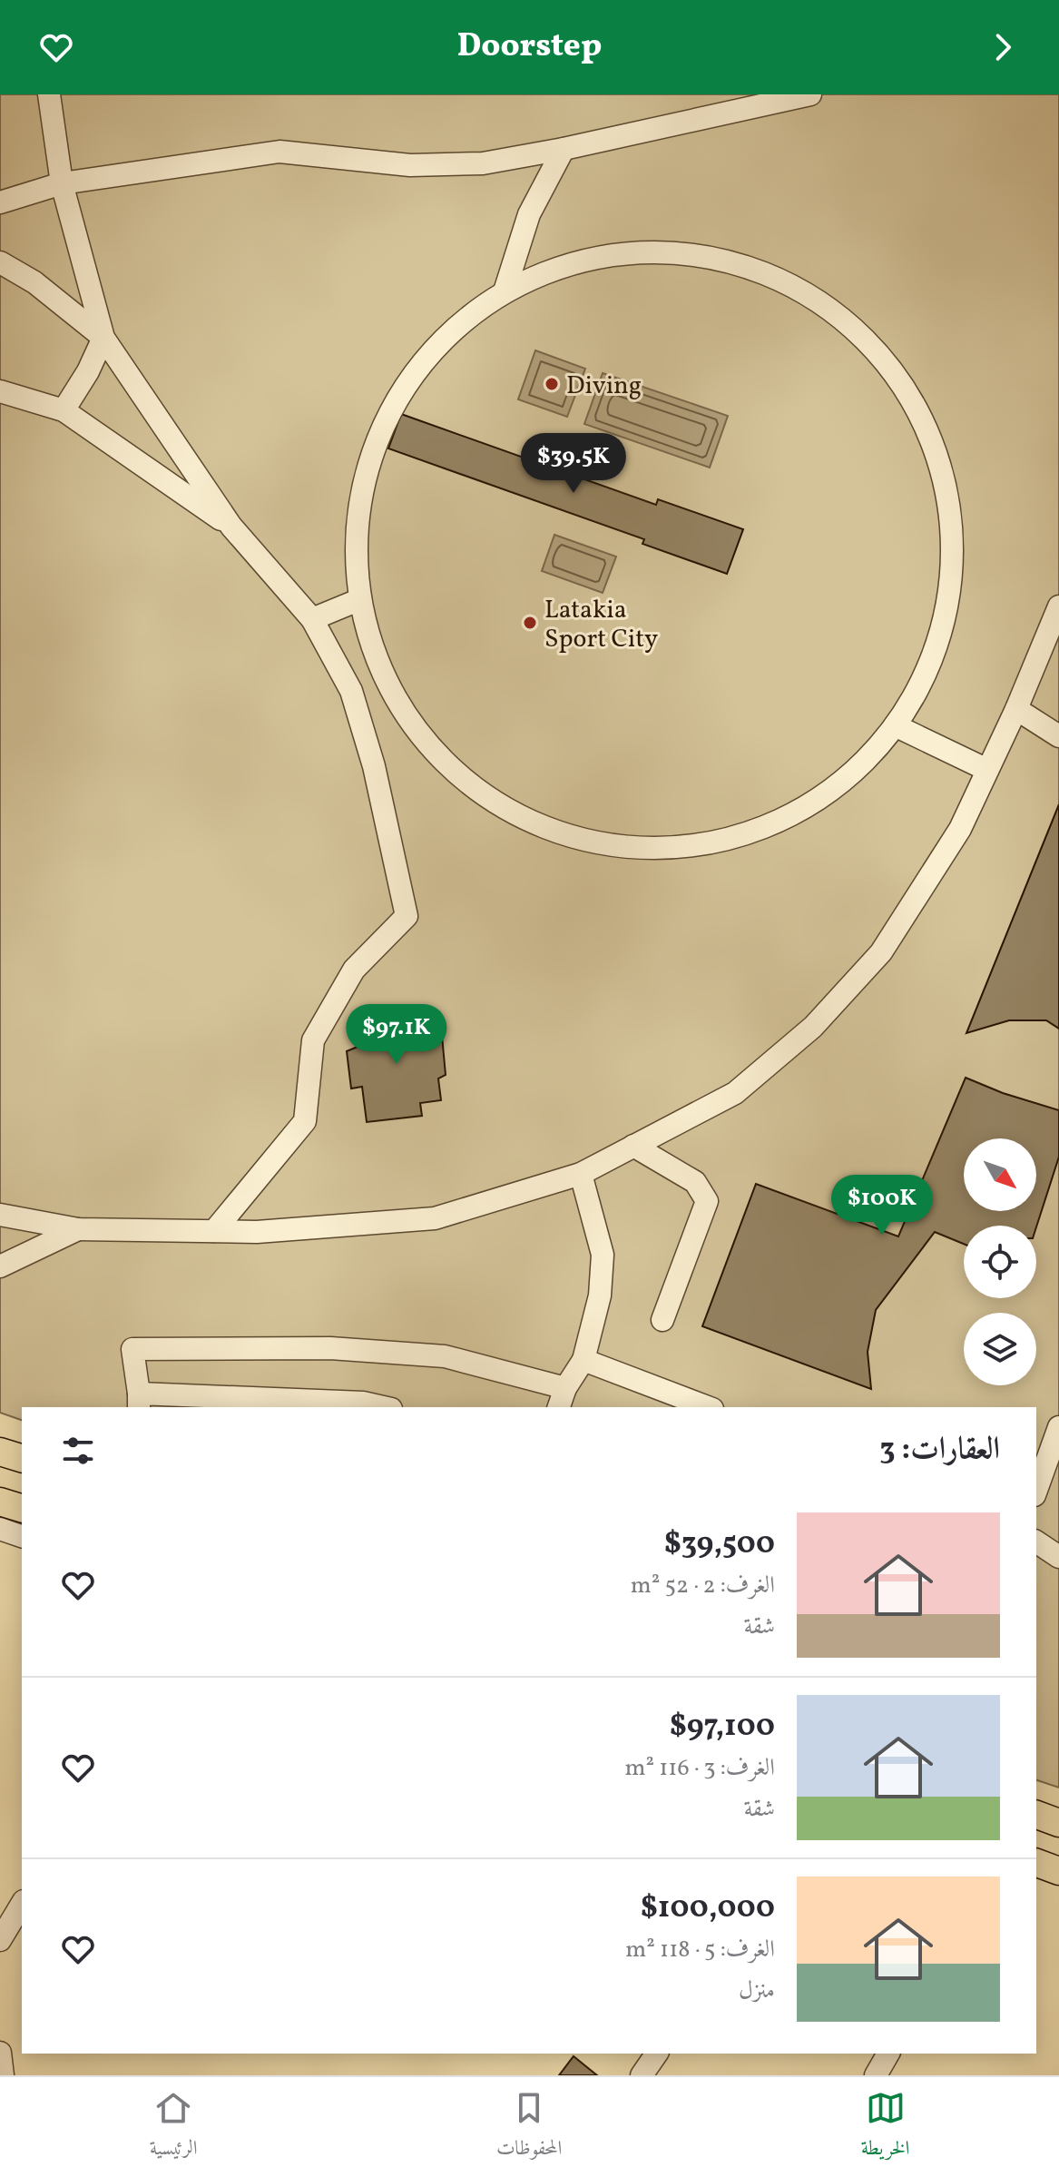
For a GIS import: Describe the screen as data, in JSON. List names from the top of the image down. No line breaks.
{"places":["Diving","Latakia Sport City"],"north":"bottom right","page":{"header":"Doorstep","price":["$39.5K","$97.1K","$100K"],"heading":"العقارات: 3","list":[{"name":"$39,500","note":"الغرف: 2 · 52 m² · شقة"},{"name":"$97,100","note":"الغرف: 3 · 116 m² · شقة"},{"name":"$100,000","note":"الغرف: 5 · 118 m² · منزل"}],"tabs":["الخريطة","المحفوظات","الرئيسية"]}}
